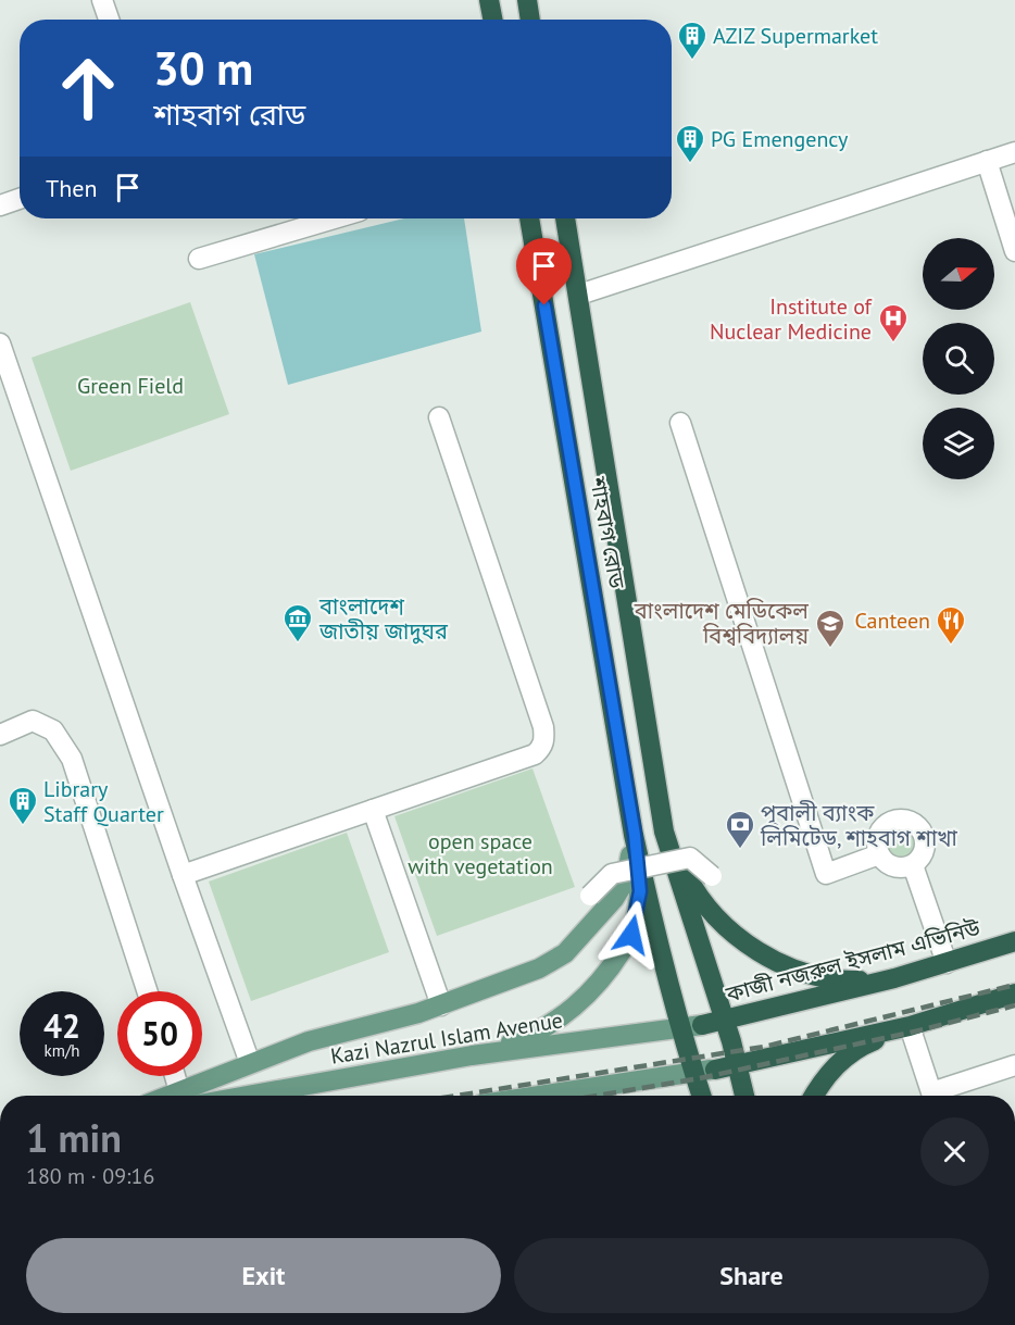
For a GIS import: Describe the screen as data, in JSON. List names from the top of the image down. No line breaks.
{"streets":{"highway":["শাহবাগ রোড","কাজী নজরুল ইসলাম এভিনিউ"],"main road":["Kazi Nazrul Islam Avenue"]},"crossings":[["শাহবাগ রোড","কাজী নজরুল ইসলাম এভিনিউ"],["শাহবাগ রোড","Kazi Nazrul Islam Avenue"],["কাজী নজরুল ইসলাম এভিনিউ","Kazi Nazrul Islam Avenue"]],"parks":["Green Field","open space with vegetation"],"places":{"building":["AZIZ Supermarket","PG Emengency","Library Staff Quarter"],"hospital":["Institute of Nuclear Medicine"],"museum":["বাংলাদেশ জাতীয় জাদুঘর"],"restaurant":["Canteen"],"school or university":["বাংলাদেশ মেডিকেল বিশ্ববিদ্যালয়"],"bank":["পূবালী ব্যাংক লিমিটেড, শাহবাগ শাখা"]},"north":"right","page":{"turn":["30 m","শাহবাগ রোড"],"then":"Then","speed":"42 km/h","limit":"50","heading":["1 min","180 m · 09:16"],"buttons":["Exit","Share"]}}
